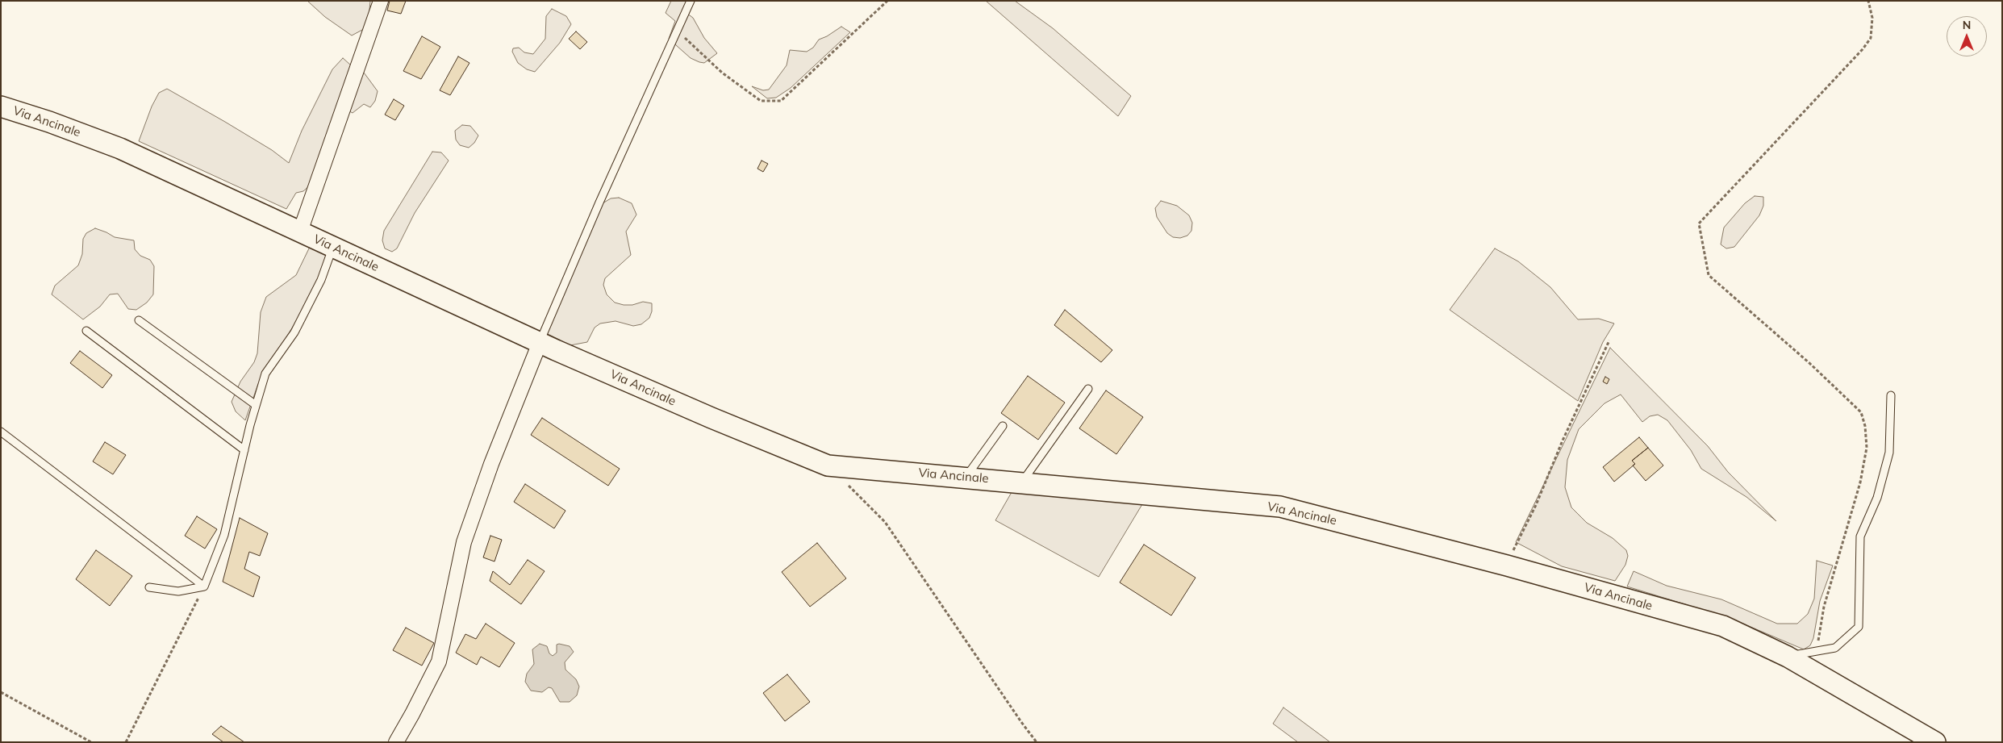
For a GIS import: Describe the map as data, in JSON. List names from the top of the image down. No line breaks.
{"streets":{"main road":["Via Ancinale"]},"north":"top"}
